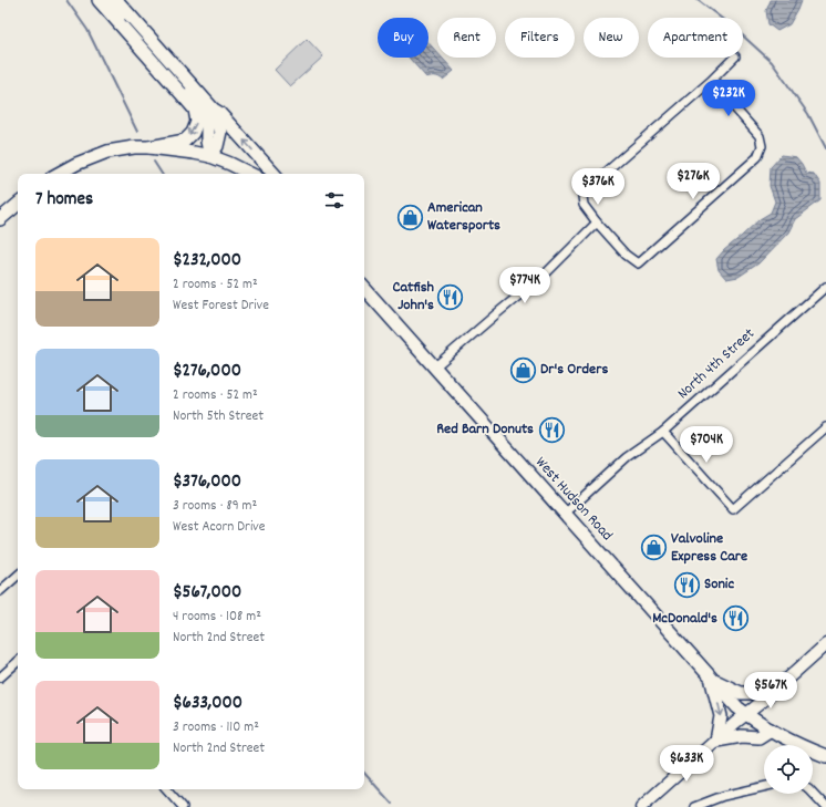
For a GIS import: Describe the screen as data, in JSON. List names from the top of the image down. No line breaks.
{"streets":{"main road":["West Hudson Road"],"street":["North 4th Street"]},"crossings":[["North 4th Street","West Hudson Road"]],"places":{"shop":["American Watersports","Dr's Orders","Valvoline Express Care"],"restaurant":["Catfish John's","Red Barn Donuts","Sonic","McDonald's"]},"page":{"chip":["Buy","Rent","Filters","New","Apartment"],"price":["$232K","$276K","$376K","$774K","$704K","$567K","$633K"],"heading":"7 homes","list":[{"name":"$232,000","note":"2 rooms · 52 m² · West Forest Drive"},{"name":"$276,000","note":"2 rooms · 52 m² · North 5th Street"},{"name":"$376,000","note":"3 rooms · 89 m² · West Acorn Drive"},{"name":"$567,000","note":"4 rooms · 108 m² · North 2nd Street"},{"name":"$633,000","note":"3 rooms · 110 m² · North 2nd Street"}]}}
